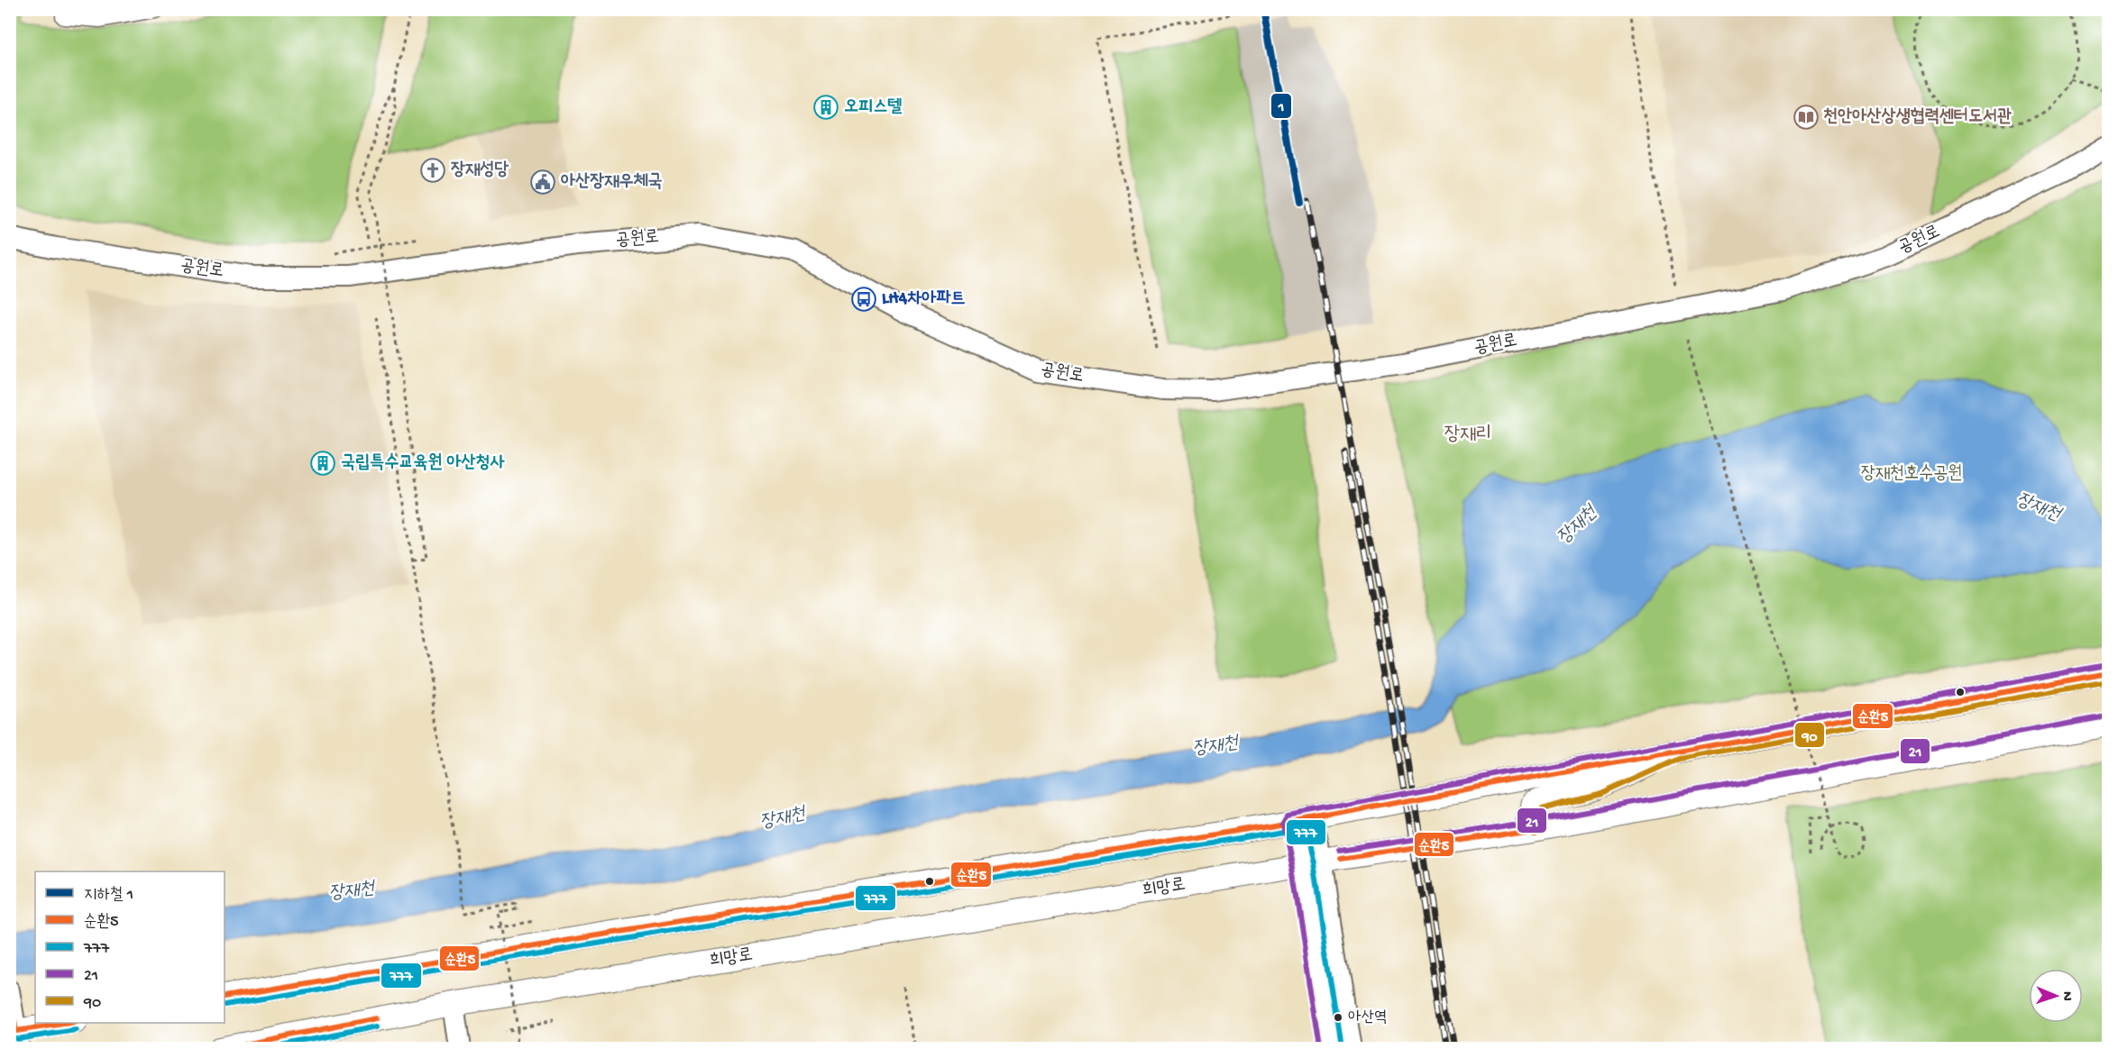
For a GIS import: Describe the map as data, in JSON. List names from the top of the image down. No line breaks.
{"streets":{"main road":["희망로"],"street":["공원로"]},"districts":["장재리"],"water":["장재천"],"parks":["장재천호수공원"],"places":{"building":["오피스텔","국립특수교육원 아산청사"],"library":["천안아산상생협력센터도서관"],"church":["장재성당"],"public building":["아산장재우체국"],"bus stop":["LH4차아파트"],"other":["아산역"]},"lines":["metro line 1","transit line 21","transit line 순환5","transit line 90","transit line 777"],"legend":["지하철 1","순환5","777","21","90"],"north":"right"}
